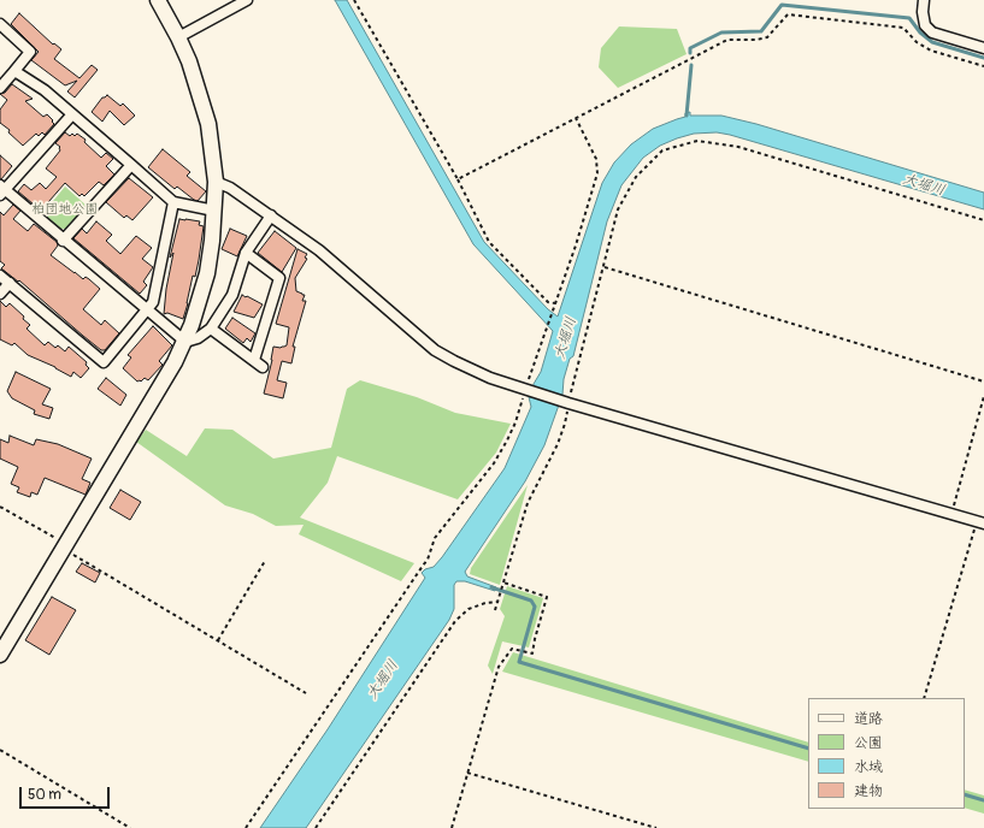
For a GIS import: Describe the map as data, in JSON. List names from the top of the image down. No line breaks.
{"water":["大堀川"],"parks":["柏団地公園"],"legend":["道路","公園","水域","建物"],"scale_bar":"50 m"}
